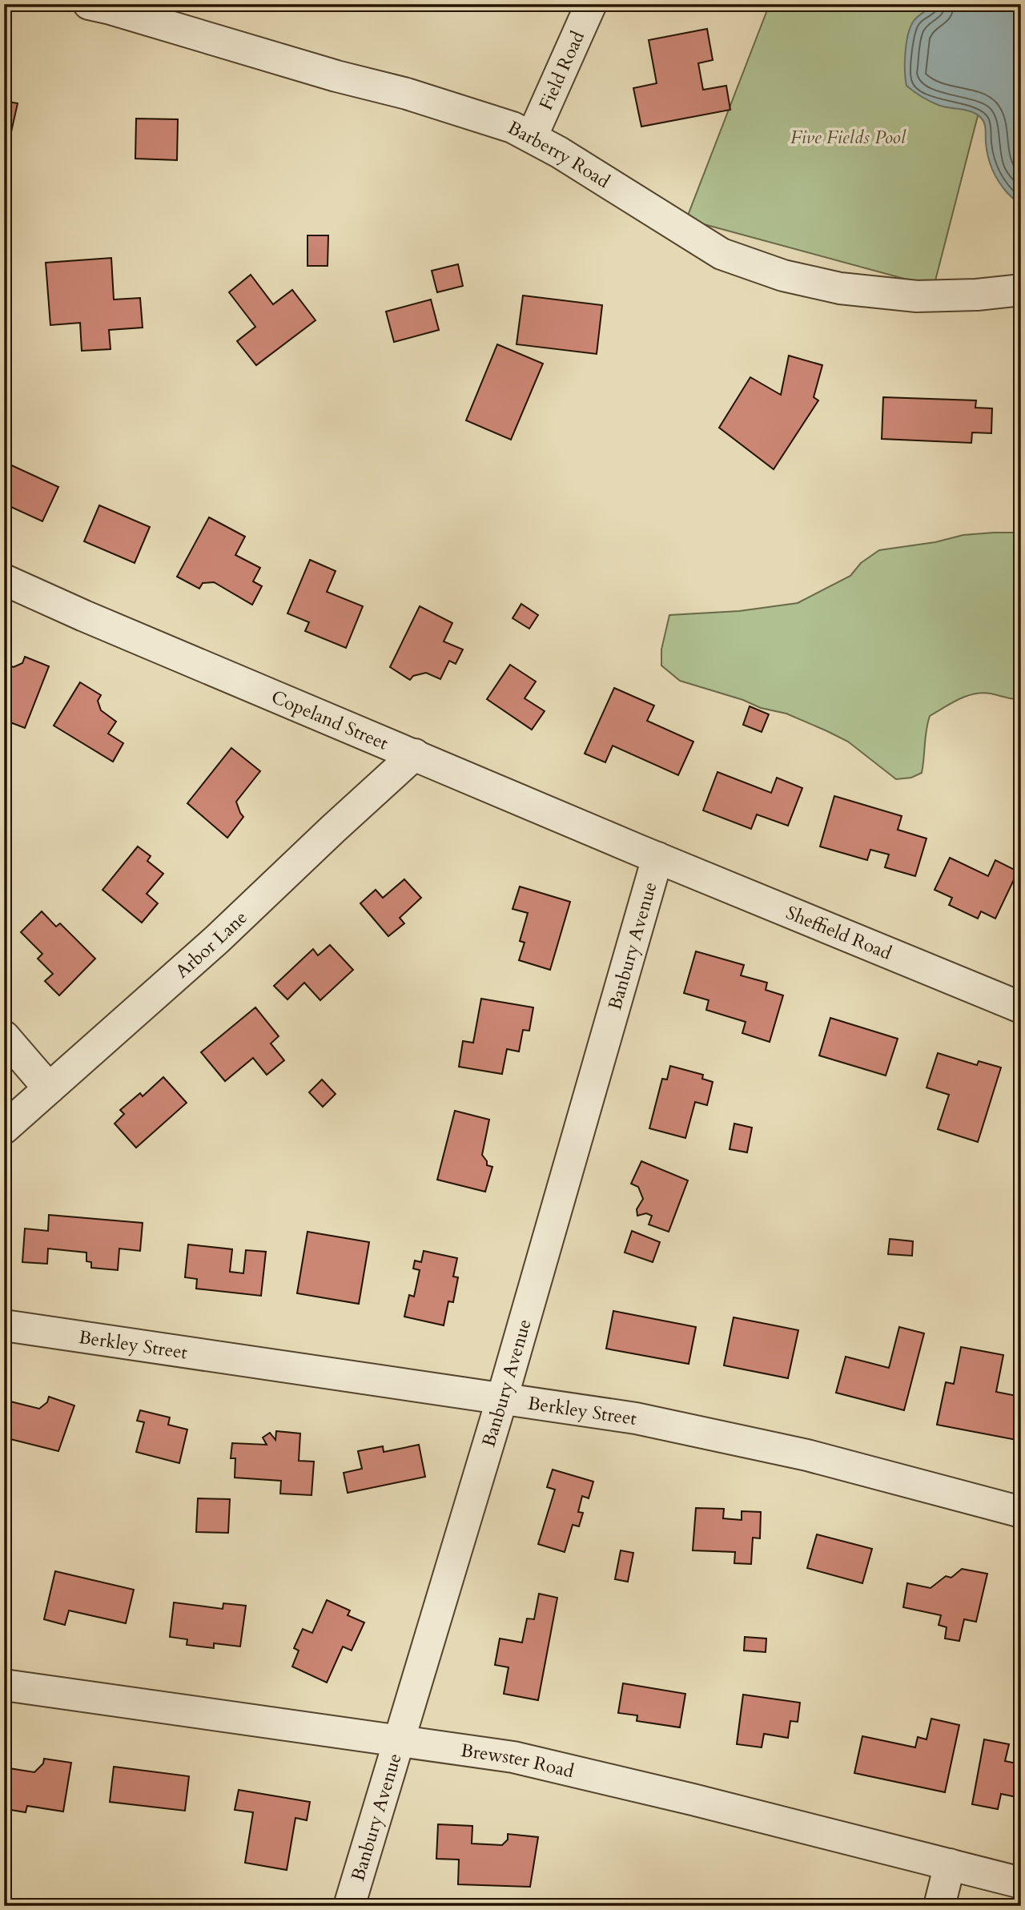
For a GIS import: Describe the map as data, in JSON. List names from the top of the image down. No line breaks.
{"streets":{"street":["Field Road","Barberry Road","Copeland Street","Sheffield Road","Arbor Lane","Banbury Avenue","Berkley Street","Brewster Road"]},"crossings":[["Field Road","Barberry Road"],["Copeland Street","Sheffield Road"],["Copeland Street","Arbor Lane"],["Copeland Street","Banbury Avenue"],["Sheffield Road","Banbury Avenue"],["Banbury Avenue","Berkley Street"],["Banbury Avenue","Brewster Road"]],"parks":["Five Fields Pool"]}
